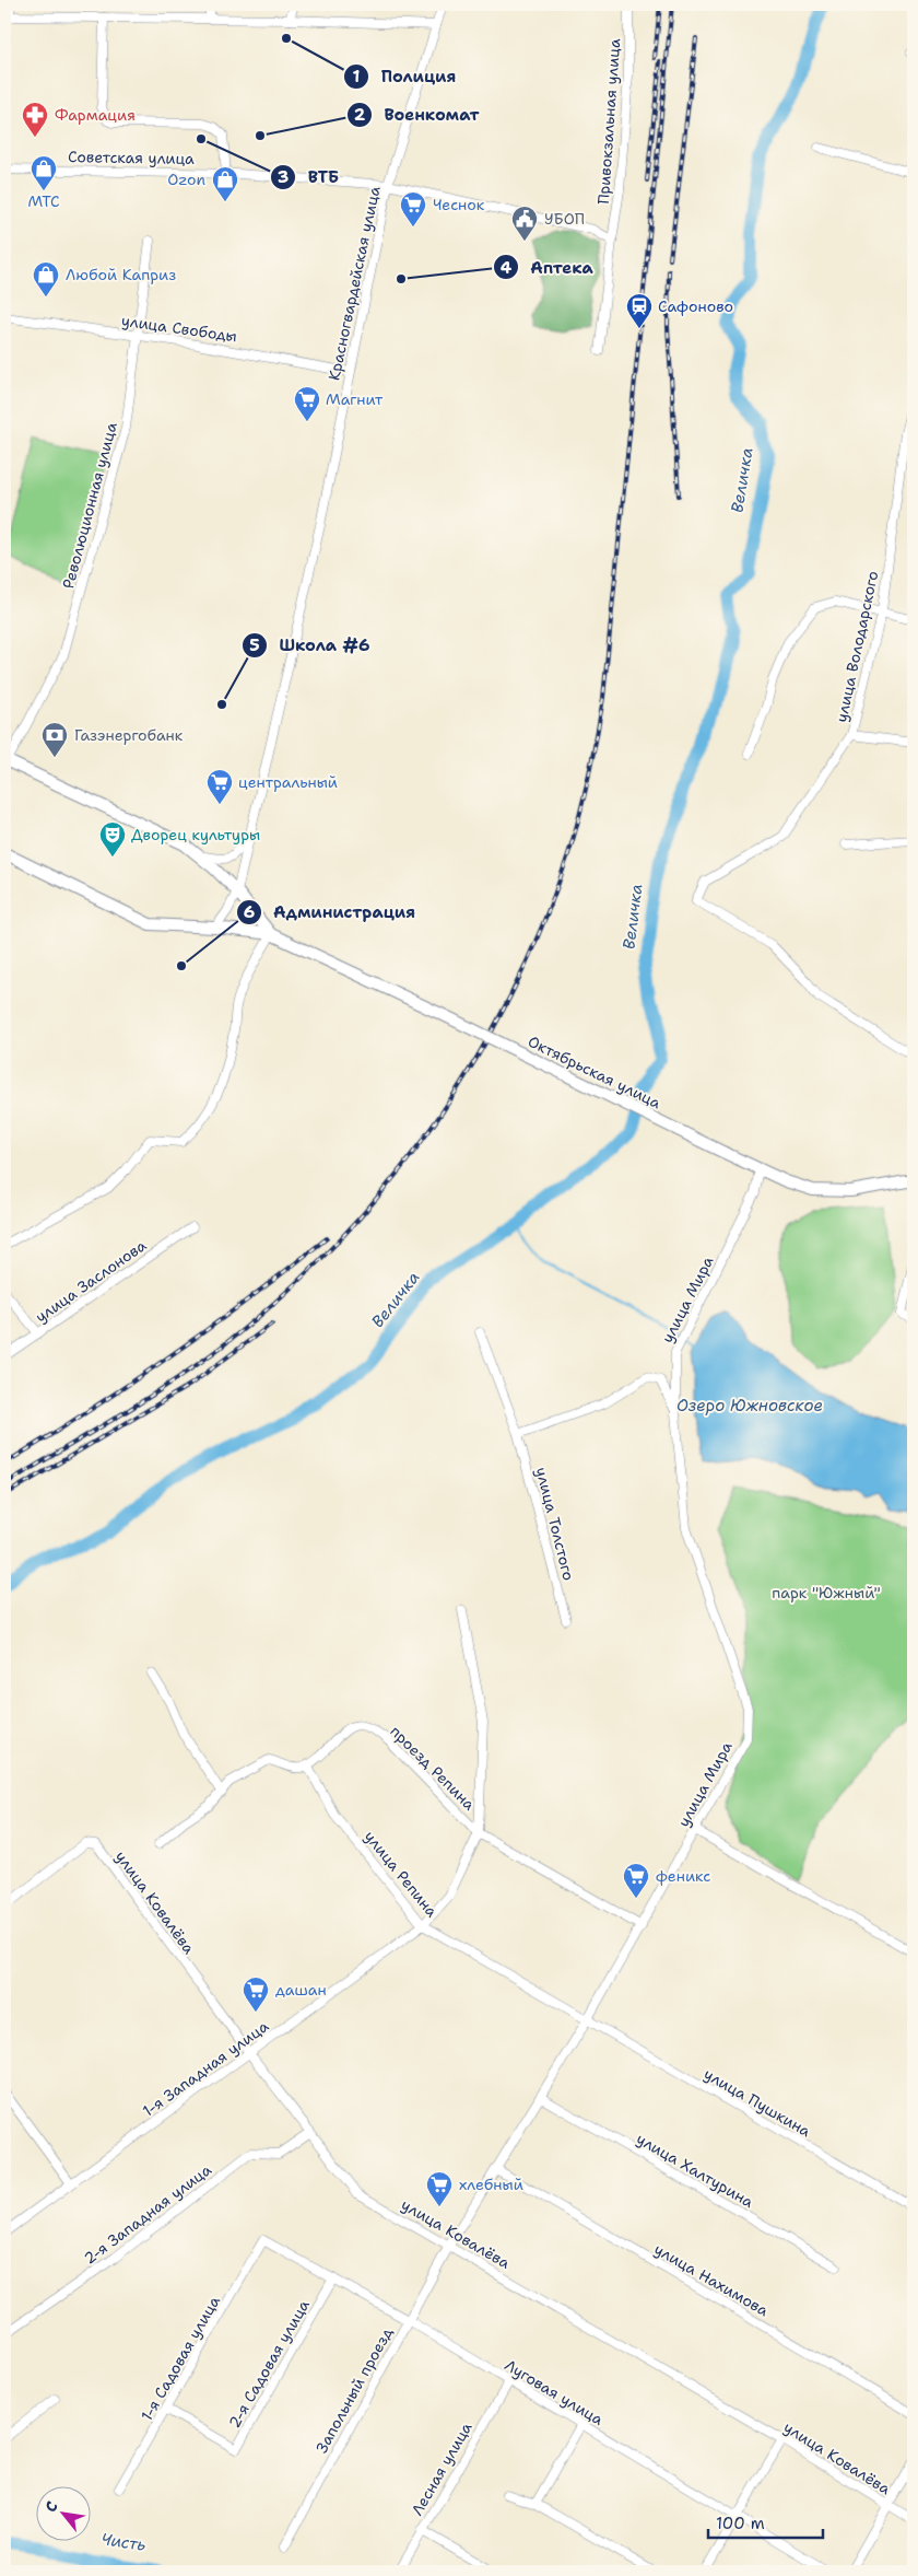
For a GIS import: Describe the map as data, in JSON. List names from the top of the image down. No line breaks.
{"streets":{"main road":["Октябрьская улица"],"street":["Привокзальная улица","Советская улица","Красногвардейская улица","улица Свободы","Революционная улица","улица Володарского","улица Заслонова","улица Мира","улица Толстого","проезд Репина","улица Репина","улица Ковалёва","1-я Западная улица","улица Пушкина","улица Халтурина","2-я Западная улица","улица Нахимова","1-я Садовая улица","2-я Садовая улица","Запольный проезд","Луговая улица","Лесная улица"]},"crossings":[["Советская улица","Красногвардейская улица"],["Красногвардейская улица","улица Свободы"],["Красногвардейская улица","Октябрьская улица"],["улица Свободы","Революционная улица"],["Революционная улица","Октябрьская улица"],["Октябрьская улица","улица Мира"],["улица Мира","проезд Репина"],["улица Мира","улица Репина"],["улица Мира","улица Ковалёва"],["улица Мира","улица Пушкина"],["улица Мира","улица Халтурина"],["улица Мира","улица Нахимова"],["улица Мира","Запольный проезд"],["проезд Репина","улица Репина"],["улица Репина","1-я Западная улица"],["улица Репина","улица Пушкина"],["улица Ковалёва","1-я Западная улица"],["улица Ковалёва","2-я Западная улица"],["улица Ковалёва","Запольный проезд"],["1-я Садовая улица","2-я Садовая улица"],["1-я Садовая улица","Луговая улица"],["2-я Садовая улица","Луговая улица"],["Запольный проезд","Луговая улица"],["Луговая улица","Лесная улица"]],"water":["Величка","Озеро Южновское","Чисть"],"parks":["парк \"Южный\""],"places":{"other":["Полиция","Военкомат","ВТБ","Аптека","Школа #6","Администрация"],"pharmacy":["Фармация"],"shop":["МТС","Ozon","Любой Каприз"],"supermarket":["Чеснок","Магнит","центральный","феникс","дашан","хлебный"],"public building":["УБОП"],"station":["Сафоново"],"bank":["Газэнергобанк"],"theatre":["Дворец культуры"]},"scale_bar":"100 m","north":"top left"}
